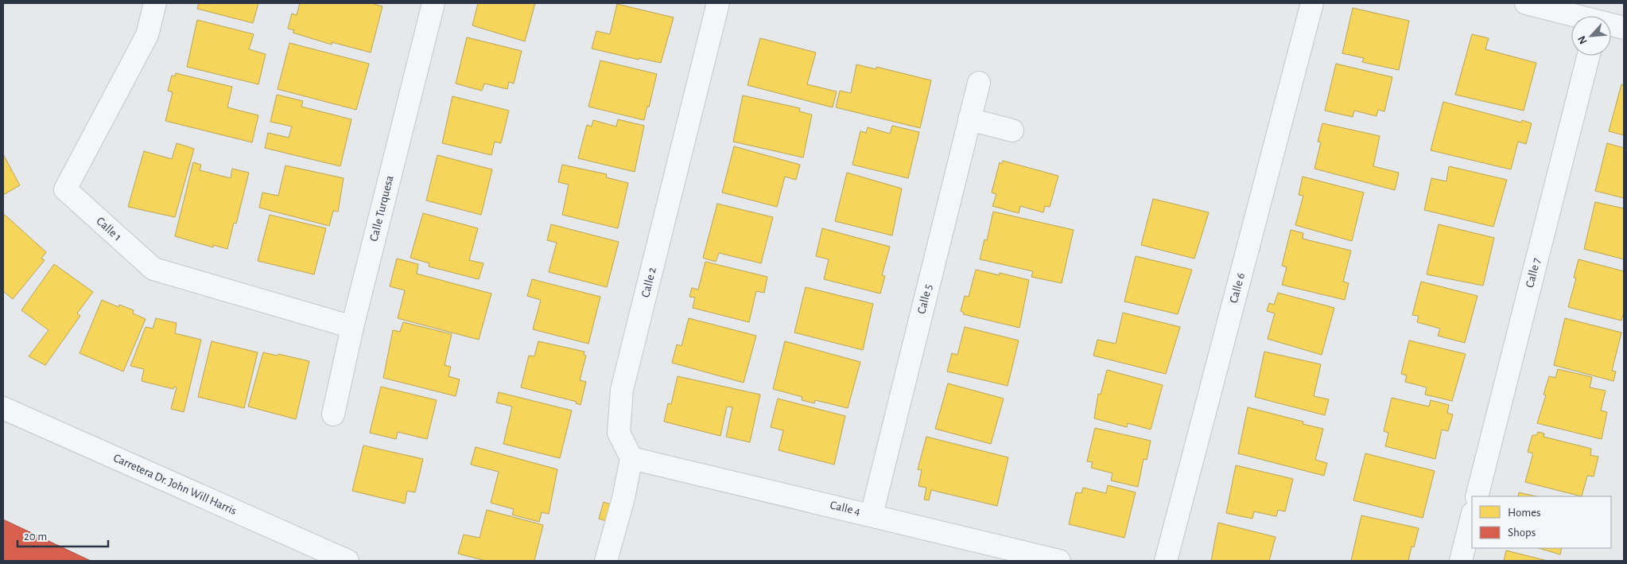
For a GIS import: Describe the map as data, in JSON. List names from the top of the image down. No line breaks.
{"streets":{"street":["Calle Turquesa","Calle 1","Calle 7","Calle 2","Calle 6","Calle 5","Carretera Dr. John Will Harris","Calle 4"]},"crossings":[["Calle Turquesa","Calle 1"],["Calle 2","Calle 4"],["Calle 5","Calle 4"]],"legend":["Homes","Shops"],"scale_bar":"20 m","north":"bottom left"}
